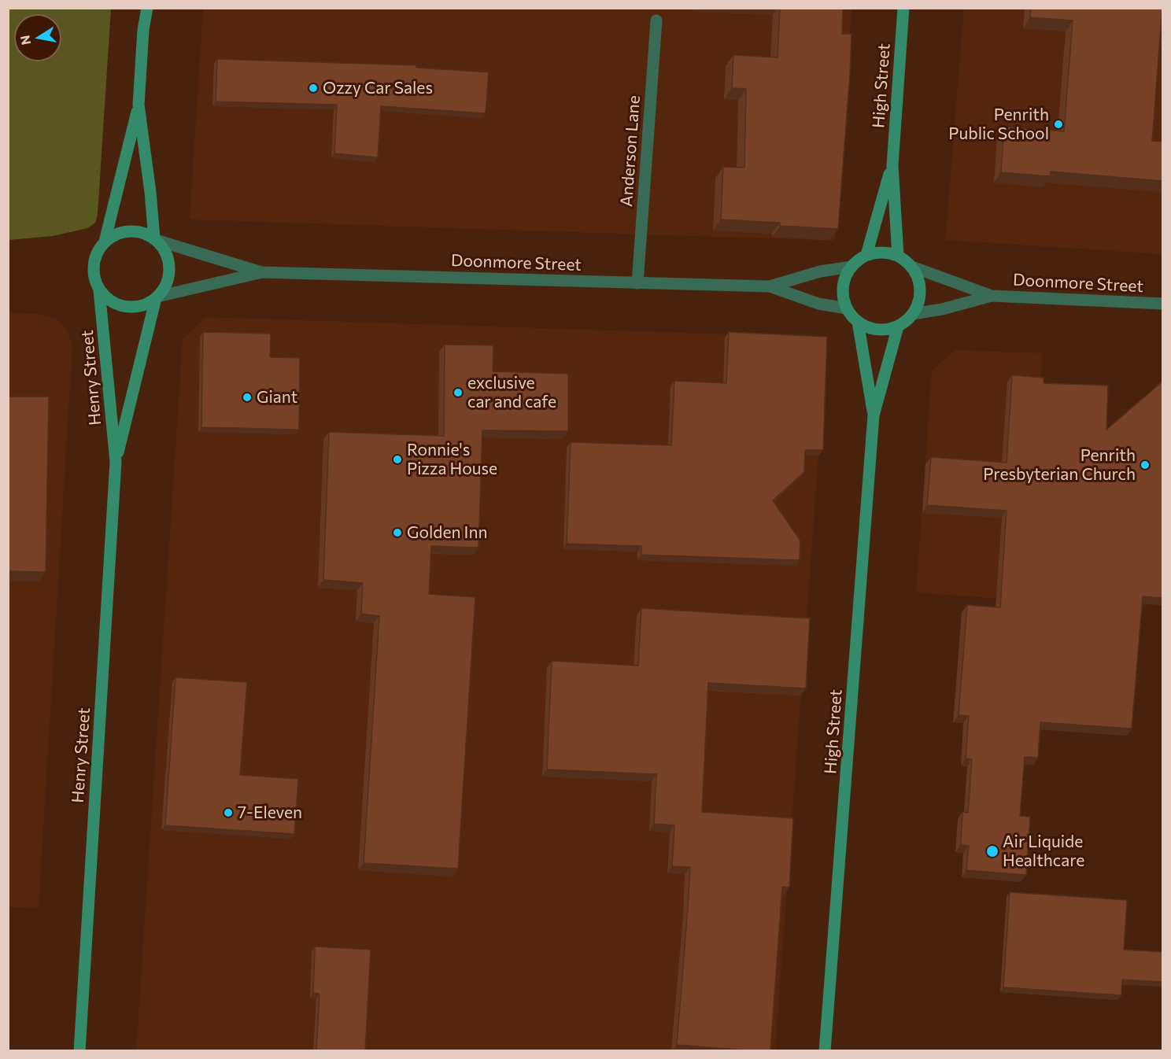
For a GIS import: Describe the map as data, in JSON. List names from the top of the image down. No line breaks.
{"streets":{"main road":["High Street","Henry Street"],"street":["Anderson Lane","Doonmore Street"]},"crossings":[["High Street","Doonmore Street"],["Anderson Lane","Doonmore Street"],["Doonmore Street","Henry Street"]],"places":["Ozzy Car Sales","Penrith Public School","exclusive car and cafe","Giant","Ronnie's Pizza House","Penrith Presbyterian Church","Golden Inn","7-Eleven","Air Liquide Healthcare"],"north":"left"}
